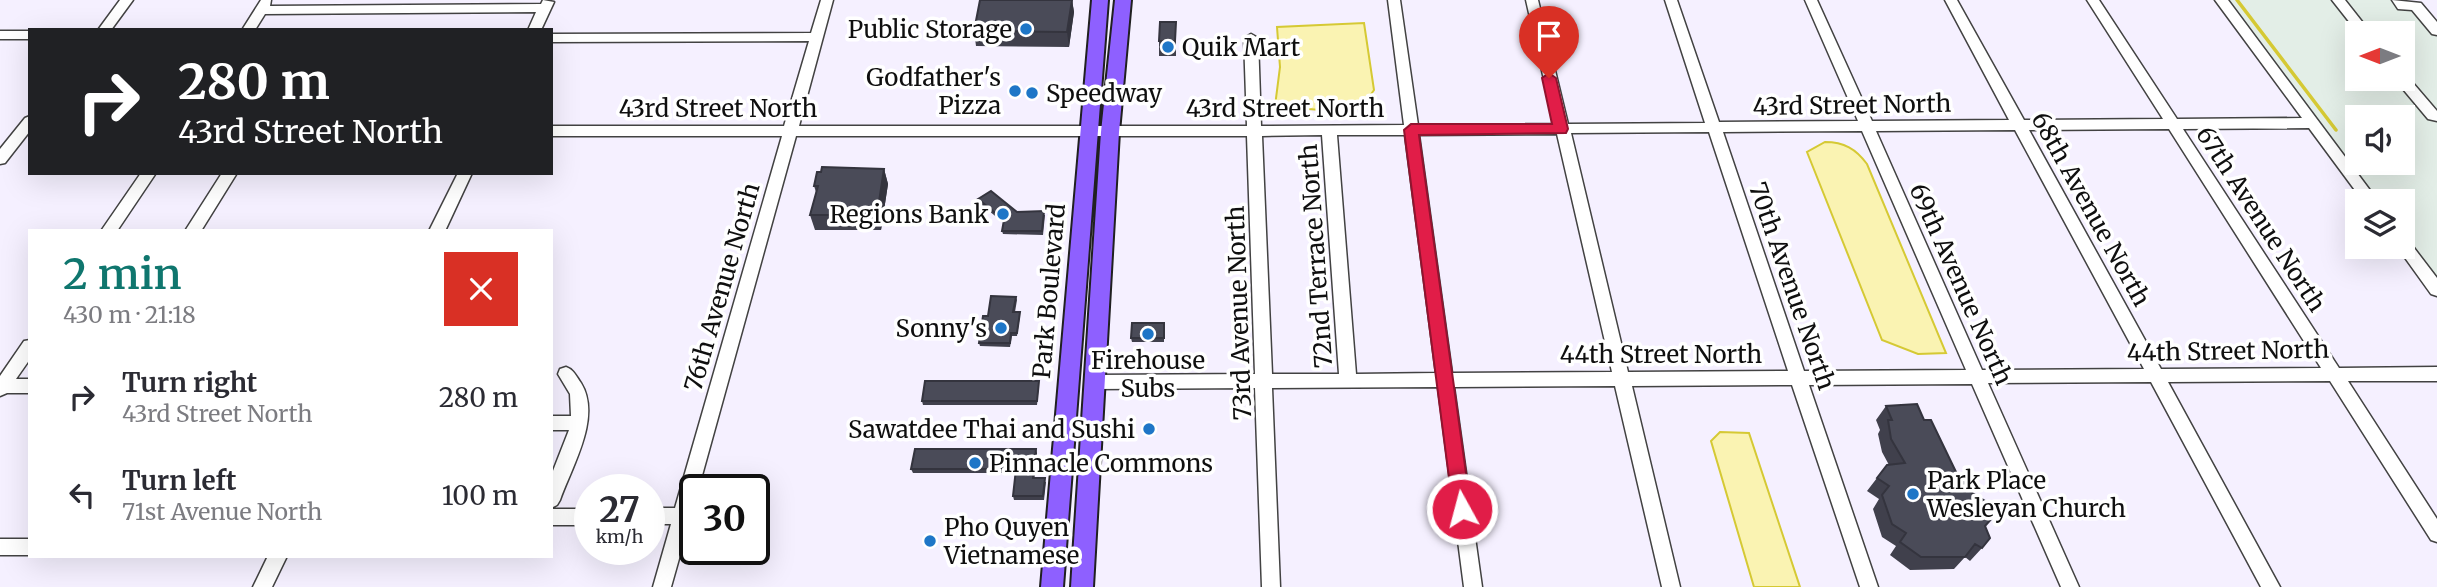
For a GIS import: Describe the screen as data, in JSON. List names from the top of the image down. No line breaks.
{"streets":{"main road":["Park Boulevard"],"street":["43rd Street North","68th Avenue North","67th Avenue North","72nd Terrace North","69th Avenue North","70th Avenue North","76th Avenue North","73rd Avenue North","44th Street North"]},"crossings":[["43rd Street North","68th Avenue North"],["43rd Street North","67th Avenue North"],["43rd Street North","72nd Terrace North"],["43rd Street North","69th Avenue North"],["43rd Street North","70th Avenue North"],["43rd Street North","76th Avenue North"],["43rd Street North","Park Boulevard"],["43rd Street North","73rd Avenue North"],["68th Avenue North","44th Street North"],["67th Avenue North","44th Street North"],["72nd Terrace North","44th Street North"],["69th Avenue North","44th Street North"],["70th Avenue North","44th Street North"],["Park Boulevard","44th Street North"],["73rd Avenue North","44th Street North"]],"places":["Public Storage","Quik Mart","Godfather's Pizza","Speedway","Regions Bank","Sonny's","Firehouse Subs","Sawatdee Thai and Sushi","Pinnacle Commons","Park Place Wesleyan Church","Pho Quyen Vietnamese"],"north":"left","page":{"turn":["280 m","43rd Street North"],"heading":["2 min","430 m · 21:18"],"list":[{"name":"Turn right","note":"43rd Street North","value":"280 m"},{"name":"Turn left","note":"71st Avenue North","value":"100 m"}],"speed":"27 km/h","limit":"30"}}
